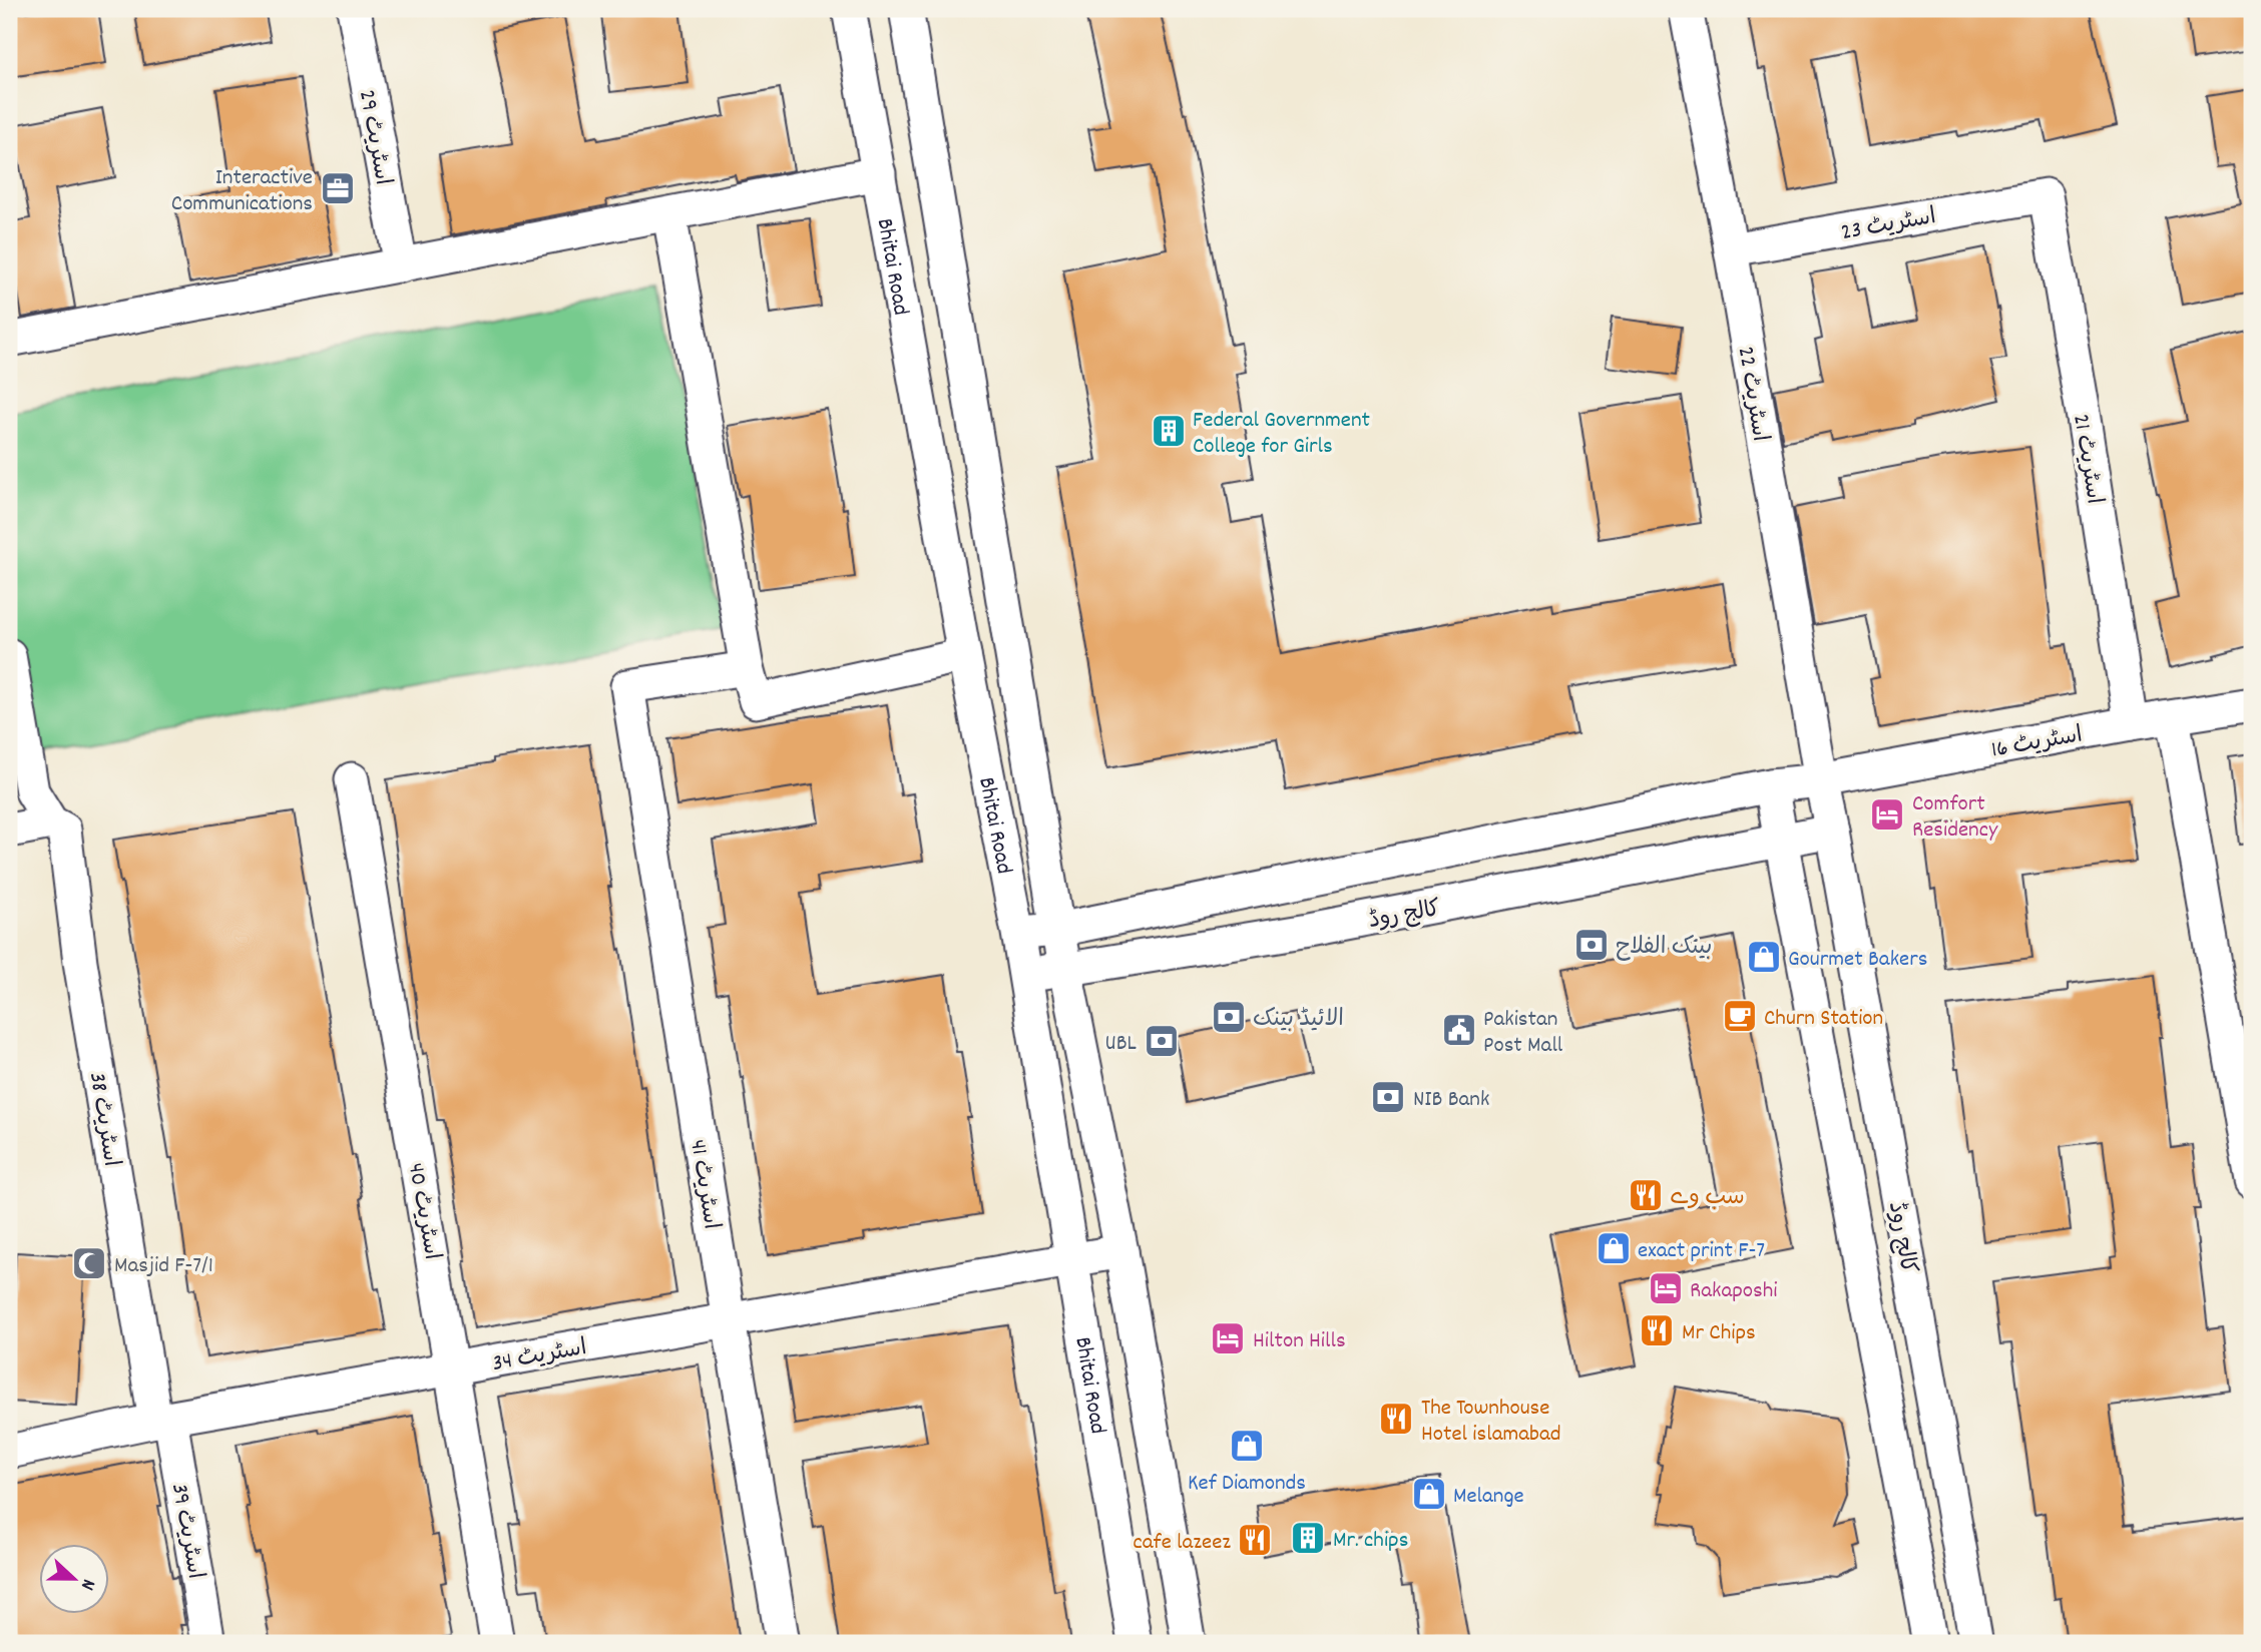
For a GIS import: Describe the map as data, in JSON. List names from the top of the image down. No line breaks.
{"streets":{"street":["اسٹریٹ 29","اسٹریٹ 23","Bhitai Road","اسٹریٹ 22","اسٹریٹ 21","اسٹریٹ 16","کالج روڈ","اسٹریٹ 38","اسٹریٹ 41","اسٹریٹ 40","اسٹریٹ 34","اسٹریٹ 39"]},"crossings":[["اسٹریٹ 23","اسٹریٹ 22"],["اسٹریٹ 23","اسٹریٹ 21"],["Bhitai Road","کالج روڈ"],["Bhitai Road","اسٹریٹ 34"],["اسٹریٹ 22","اسٹریٹ 16"],["اسٹریٹ 22","کالج روڈ"],["اسٹریٹ 21","اسٹریٹ 16"],["اسٹریٹ 16","کالج روڈ"],["اسٹریٹ 38","اسٹریٹ 34"],["اسٹریٹ 38","اسٹریٹ 39"],["اسٹریٹ 41","اسٹریٹ 34"],["اسٹریٹ 40","اسٹریٹ 34"],["اسٹریٹ 34","اسٹریٹ 39"]],"places":{"office":["Interactive Communications"],"building":["Federal Government College for Girls","Mr. chips"],"hotel":["Comfort Residency","Rakaposhi","Hilton Hills"],"bank":["بینک الفلاح","الائیڈ بینک","UBL","NIB Bank"],"shop":["Gourmet Bakers","exact print F-7","Kef Diamonds","Melange"],"cafe":["Churn Station"],"public building":["Pakistan Post Mall"],"restaurant":["سب وے","Mr Chips","The Townhouse Hotel islamabad","cafe lazeez"],"mosque":["Masjid F-7/1"]},"north":"right"}
